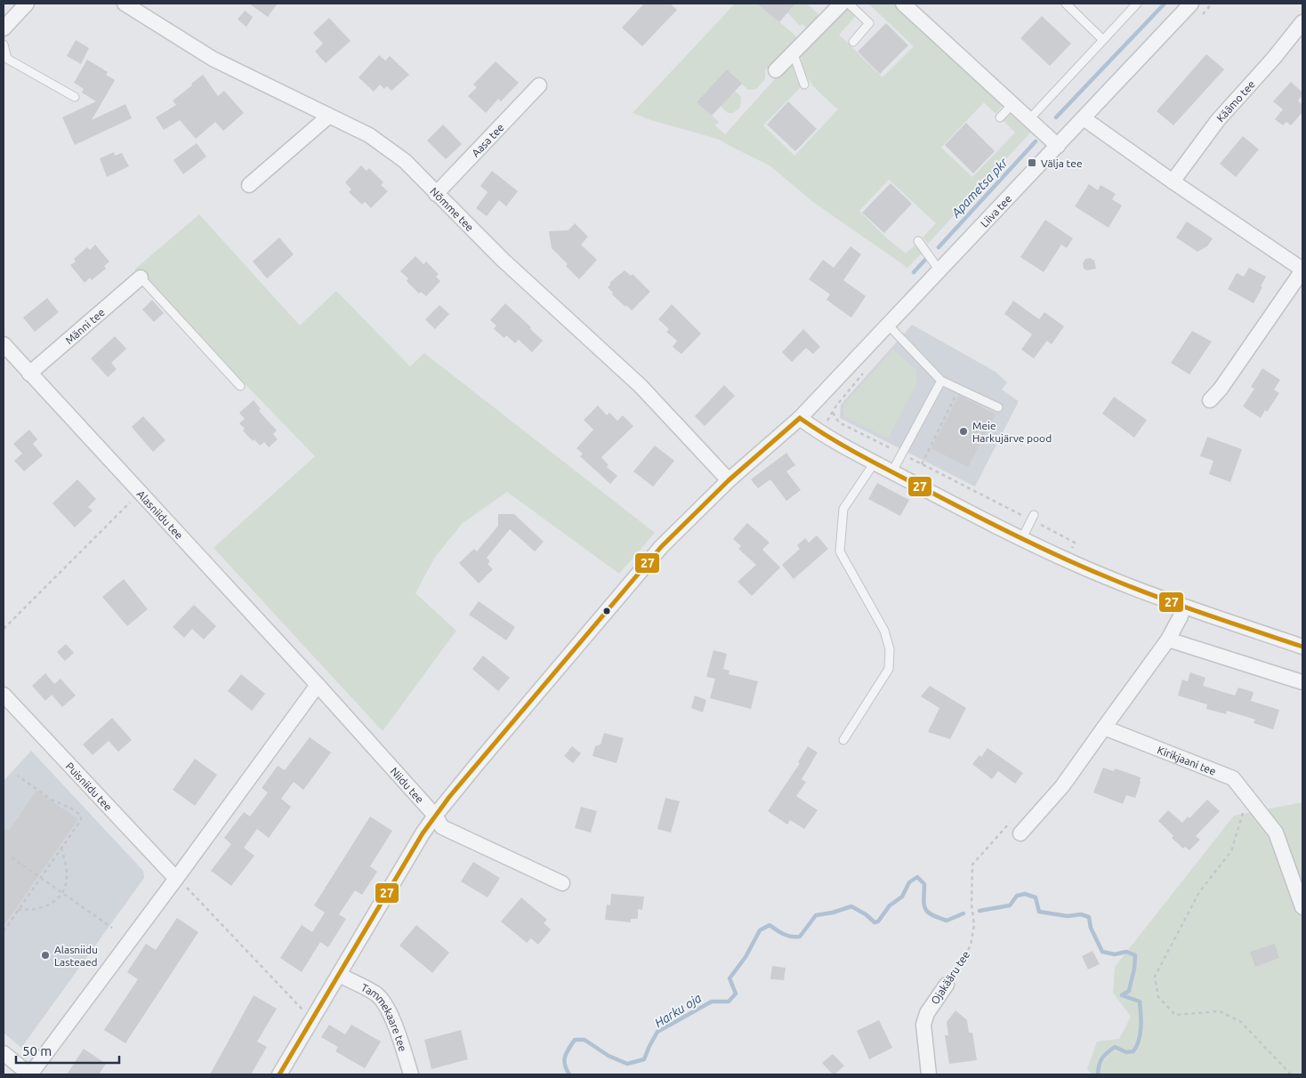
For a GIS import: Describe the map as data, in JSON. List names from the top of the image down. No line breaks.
{"streets":{"street":["Käämo tee","Aasa tee","Nõmme tee","Liiva tee","Männi tee","Alasniidu tee","Kirikjaani tee","Niidu tee","Puisniidu tee","Ojakääru tee","Tammekaare tee"]},"crossings":[["Aasa tee","Nõmme tee"],["Nõmme tee","Liiva tee"],["Liiva tee","Niidu tee"],["Liiva tee","Tammekaare tee"],["Männi tee","Alasniidu tee"],["Alasniidu tee","Niidu tee"]],"water":["Apametsa pkr","Harku oja"],"places":{"transit":["Välja tee"],"other":["Meie Harkujärve pood","Alasniidu Lasteaed"]},"lines":["transit line 27"],"scale_bar":"50 m"}
